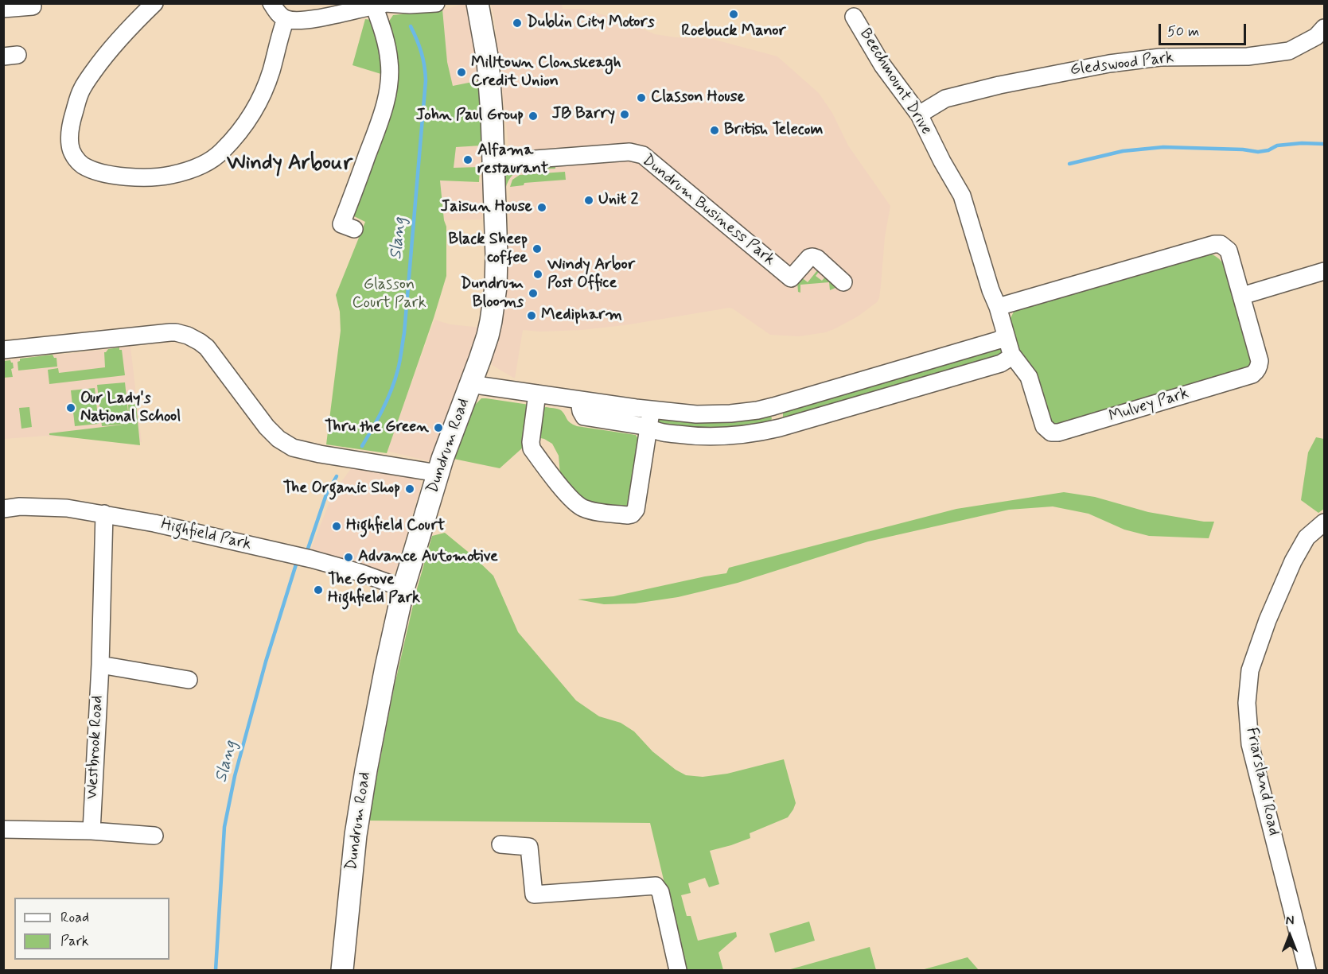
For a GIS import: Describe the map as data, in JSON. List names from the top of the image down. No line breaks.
{"streets":{"main road":["Dundrum Road"],"street":["Gledswood Park","Beechmount Drive","Dundrum Business Park","Mulvey Park","Highfield Park","Westbrook Road","Friarsland Road"]},"crossings":[["Gledswood Park","Beechmount Drive"],["Beechmount Drive","Mulvey Park"],["Dundrum Business Park","Dundrum Road"],["Dundrum Road","Highfield Park"],["Highfield Park","Westbrook Road"]],"districts":["Windy Arbour"],"water":["Slang"],"parks":["Glasson Court Park"],"places":["Roebuck Manor","Dublin City Motors","Milltown Clonskeagh Credit Union","Classon House","JB Barry","John Paul Group","British Telecom","Alfama restaurant","Unit 2","Jaisun House","Black Sheep coffee","Windy Arbor Post Office","Dundrum Blooms","Medipharm","Our Lady's National School","Thru the Green","The Organic Shop","Highfield Court","Advance Automotive","The Grove Highfield Park"],"legend":["Road","Park"],"scale_bar":"50 m","north":"top"}
